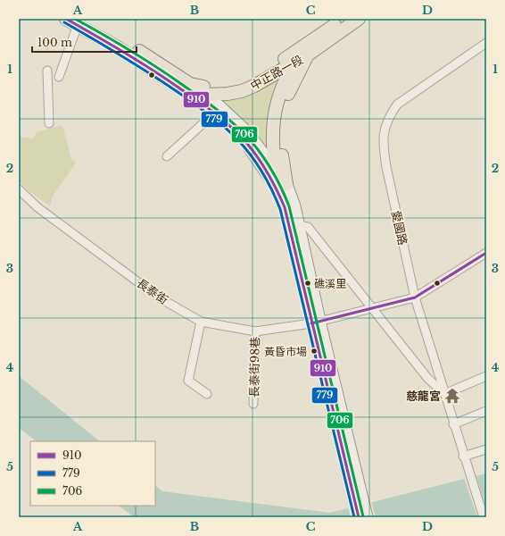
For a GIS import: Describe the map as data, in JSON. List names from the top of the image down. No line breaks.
{"streets":{"main road":["中正路一段"],"street":["愛國路","長泰街","長泰街98巷"]},"crossings":[["愛國路","長泰街"],["長泰街","長泰街98巷"]],"places":{"other":["礁溪里","黃昏市場"],"temple":["慈龍宮"]},"lines":["transit line 910","transit line 706","transit line 779"],"legend":["910","779","706"],"scale_bar":"100 m","grid":{"columns":["A","B","C","D"],"rows":["1","2","3","4","5"]}}
